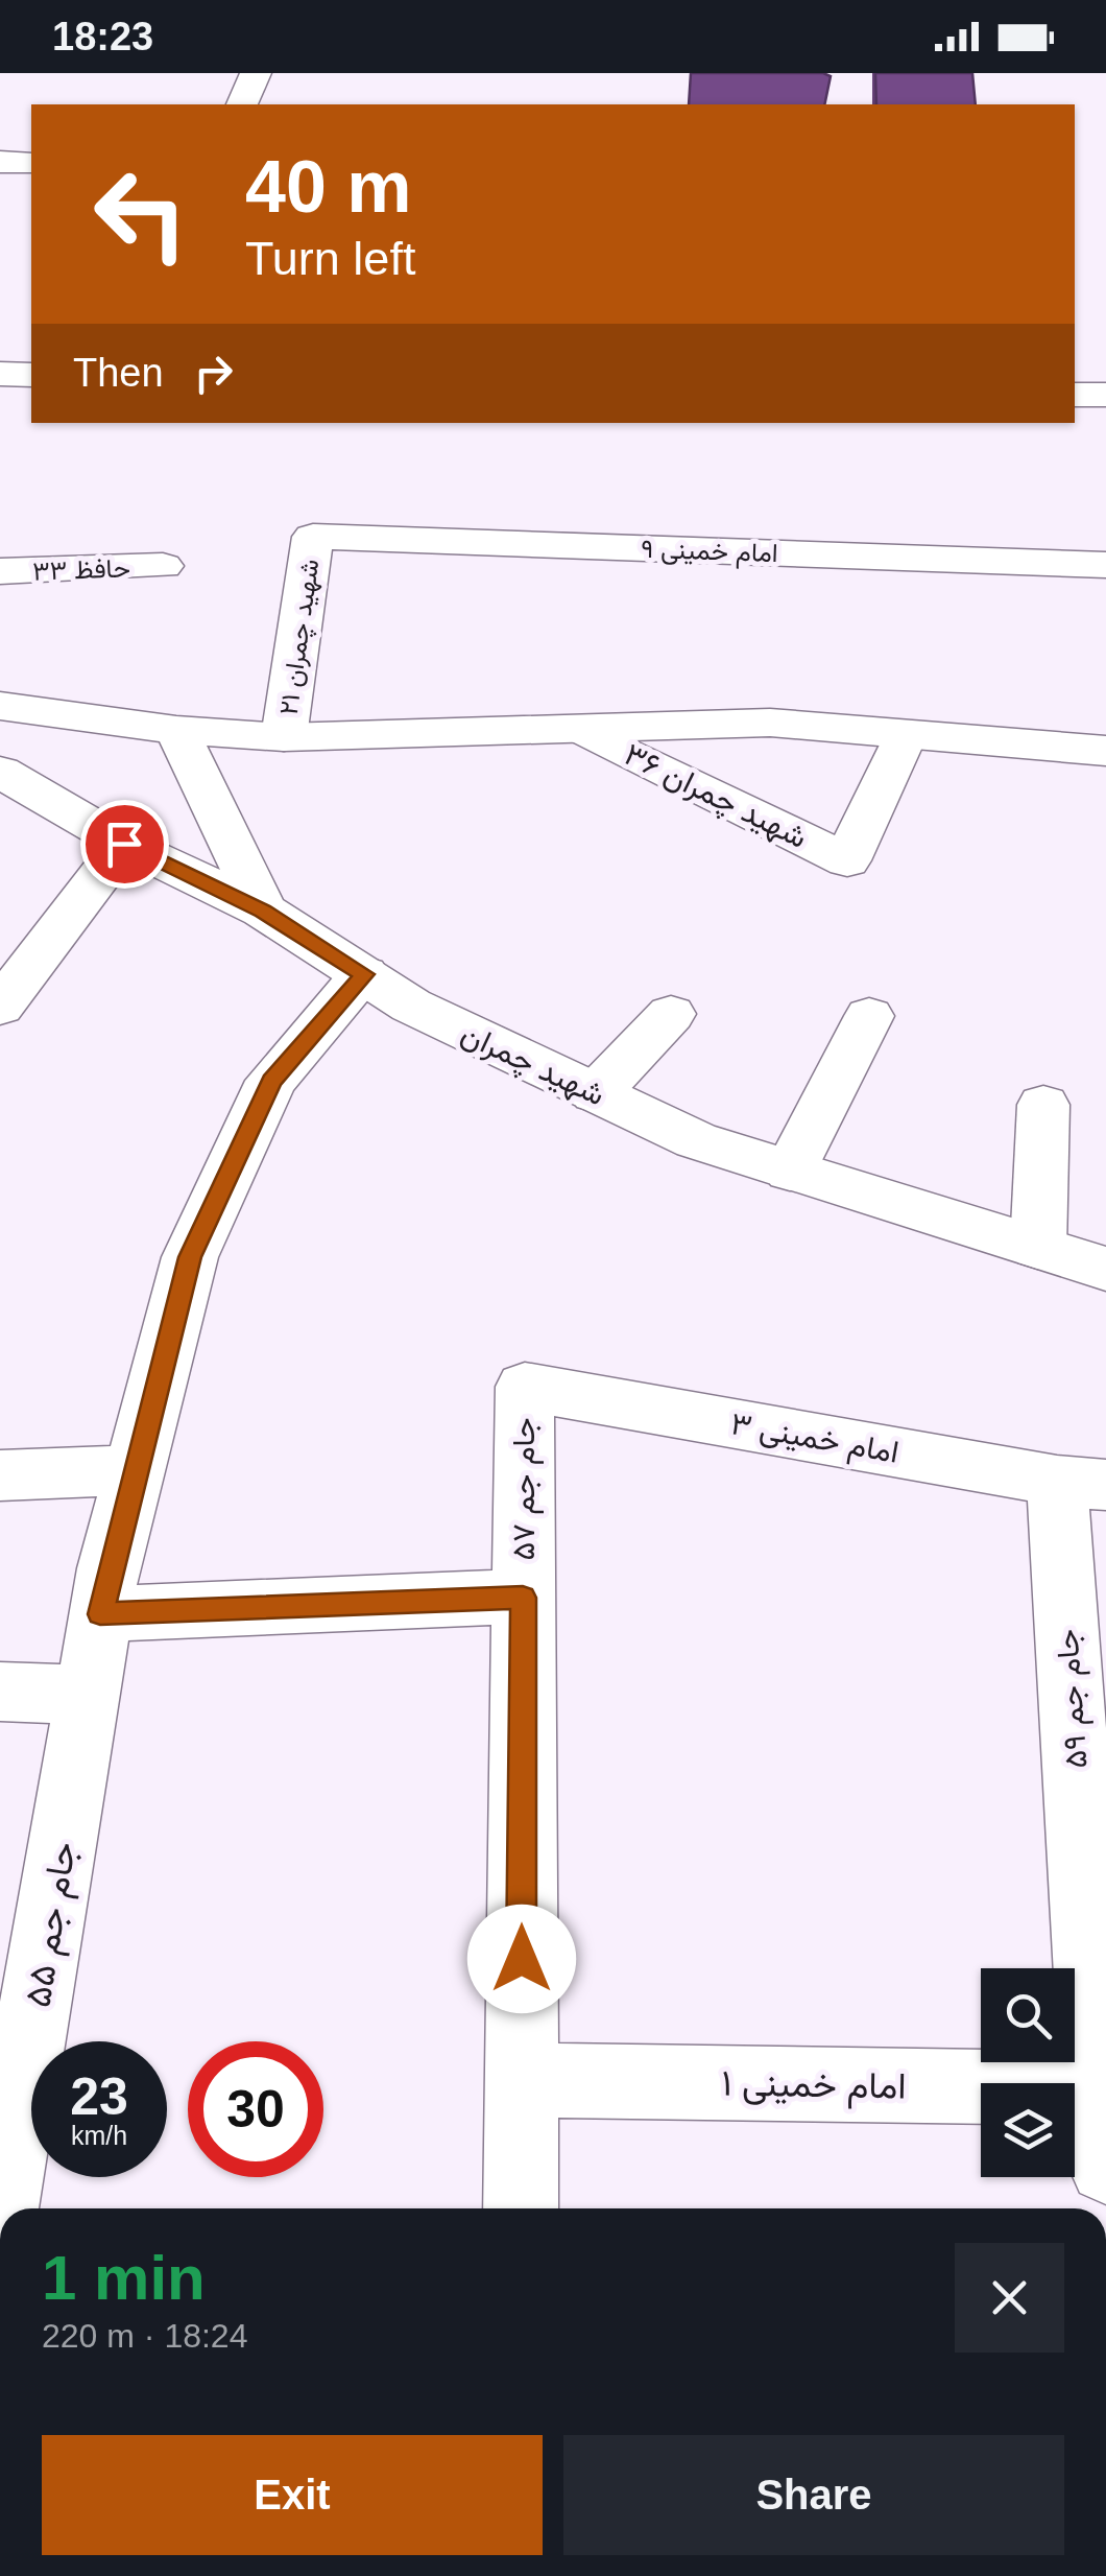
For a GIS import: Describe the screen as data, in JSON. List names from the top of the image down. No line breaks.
{"streets":{"street":["امام خمینی ۹","حافظ ۳۳","شهید چمران ۲۱","شهید چمران ۳۶","شهید چمران","امام خمینی ۳","جام جم ۵۷","جام جم ۵۹","جام جم ۵۵","امام خمینی ۱"]},"crossings":[["امام خمینی ۹","شهید چمران ۲۱"],["امام خمینی ۳","جام جم ۵۷"],["امام خمینی ۳","جام جم ۵۹"],["جام جم ۵۷","امام خمینی ۱"],["جام جم ۵۹","امام خمینی ۱"]],"page":{"status":"18:23","turn":["40 m","Turn left"],"then":"Then","speed":"23 km/h","limit":"30","heading":["1 min","220 m · 18:24"],"buttons":["Exit","Share"]}}
